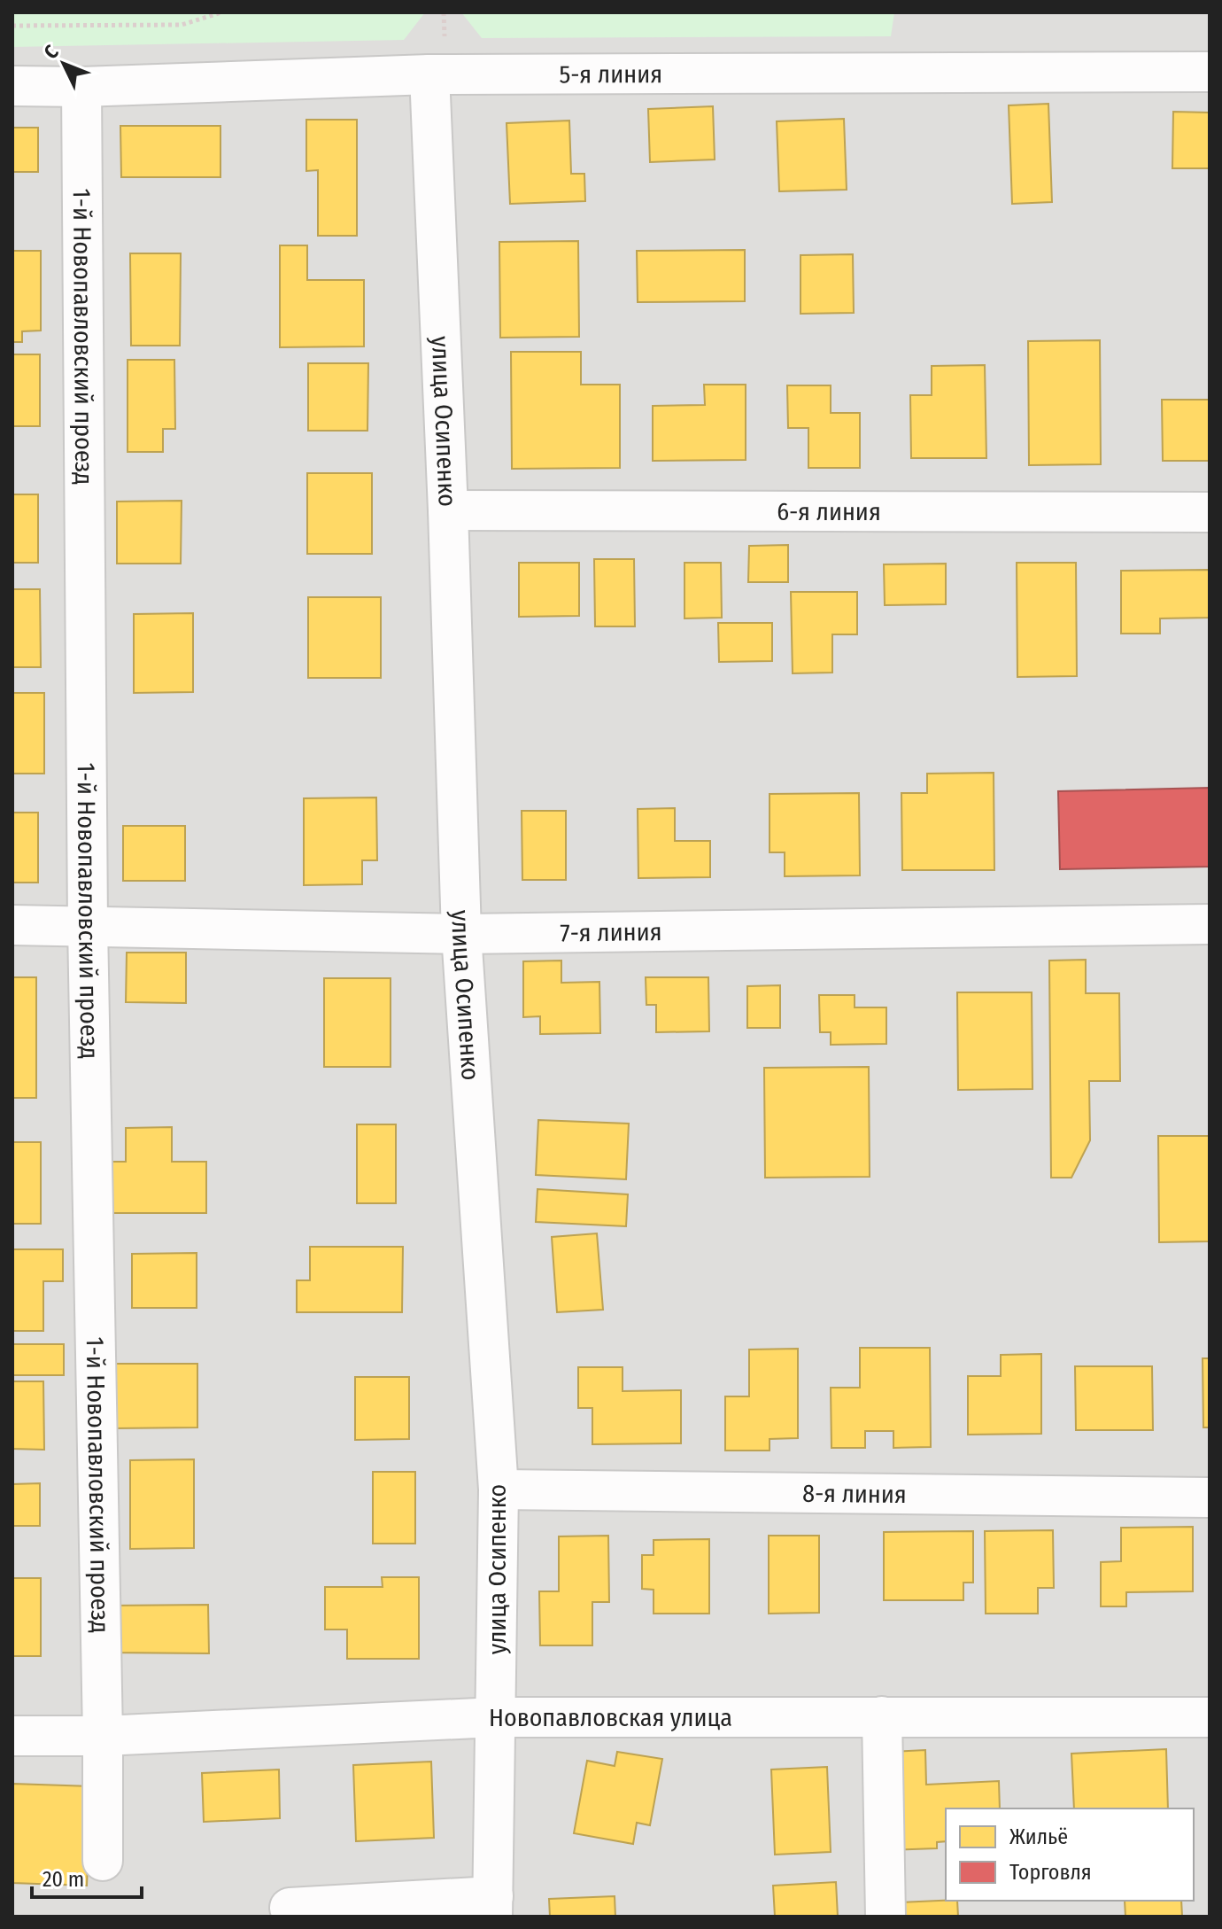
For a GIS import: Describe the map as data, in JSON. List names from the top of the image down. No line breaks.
{"streets":{"street":["5-я линия","1-й Новопавловский проезд","улица Осипенко","6-я линия","7-я линия","8-я линия","Новопавловская улица"]},"crossings":[["5-я линия","1-й Новопавловский проезд"],["5-я линия","улица Осипенко"],["1-й Новопавловский проезд","7-я линия"],["1-й Новопавловский проезд","Новопавловская улица"],["улица Осипенко","6-я линия"],["улица Осипенко","7-я линия"],["улица Осипенко","8-я линия"],["улица Осипенко","Новопавловская улица"]],"legend":["Жильё","Торговля"],"scale_bar":"20 m","north":"top left"}
